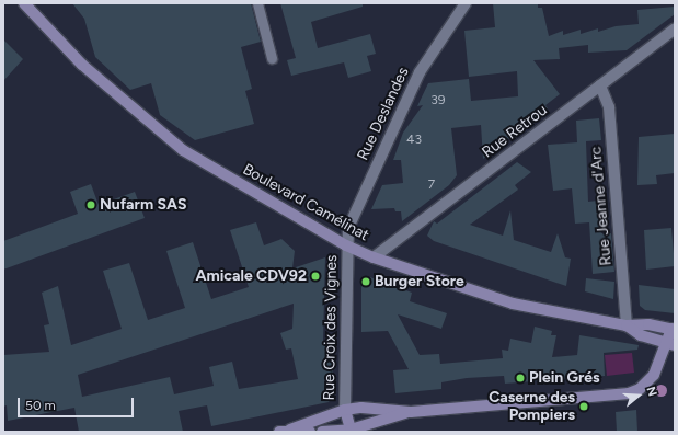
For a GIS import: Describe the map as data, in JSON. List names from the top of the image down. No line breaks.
{"streets":{"main road":["Boulevard Camélinat"],"street":["Rue Deslandes","Rue Retrou","Rue Jeanne d'Arc","Rue Croix des Vignes"]},"crossings":[["Rue Deslandes","Boulevard Camélinat"],["Rue Deslandes","Rue Croix des Vignes"],["Rue Retrou","Boulevard Camélinat"],["Rue Retrou","Rue Jeanne d'Arc"],["Boulevard Camélinat","Rue Jeanne d'Arc"],["Boulevard Camélinat","Rue Croix des Vignes"]],"places":["Nufarm SAS","Amicale CDV92","Burger Store","Plein Grés","Caserne des Pompiers"],"house_numbers":["39","43","7"],"scale_bar":"50 m","north":"right"}
